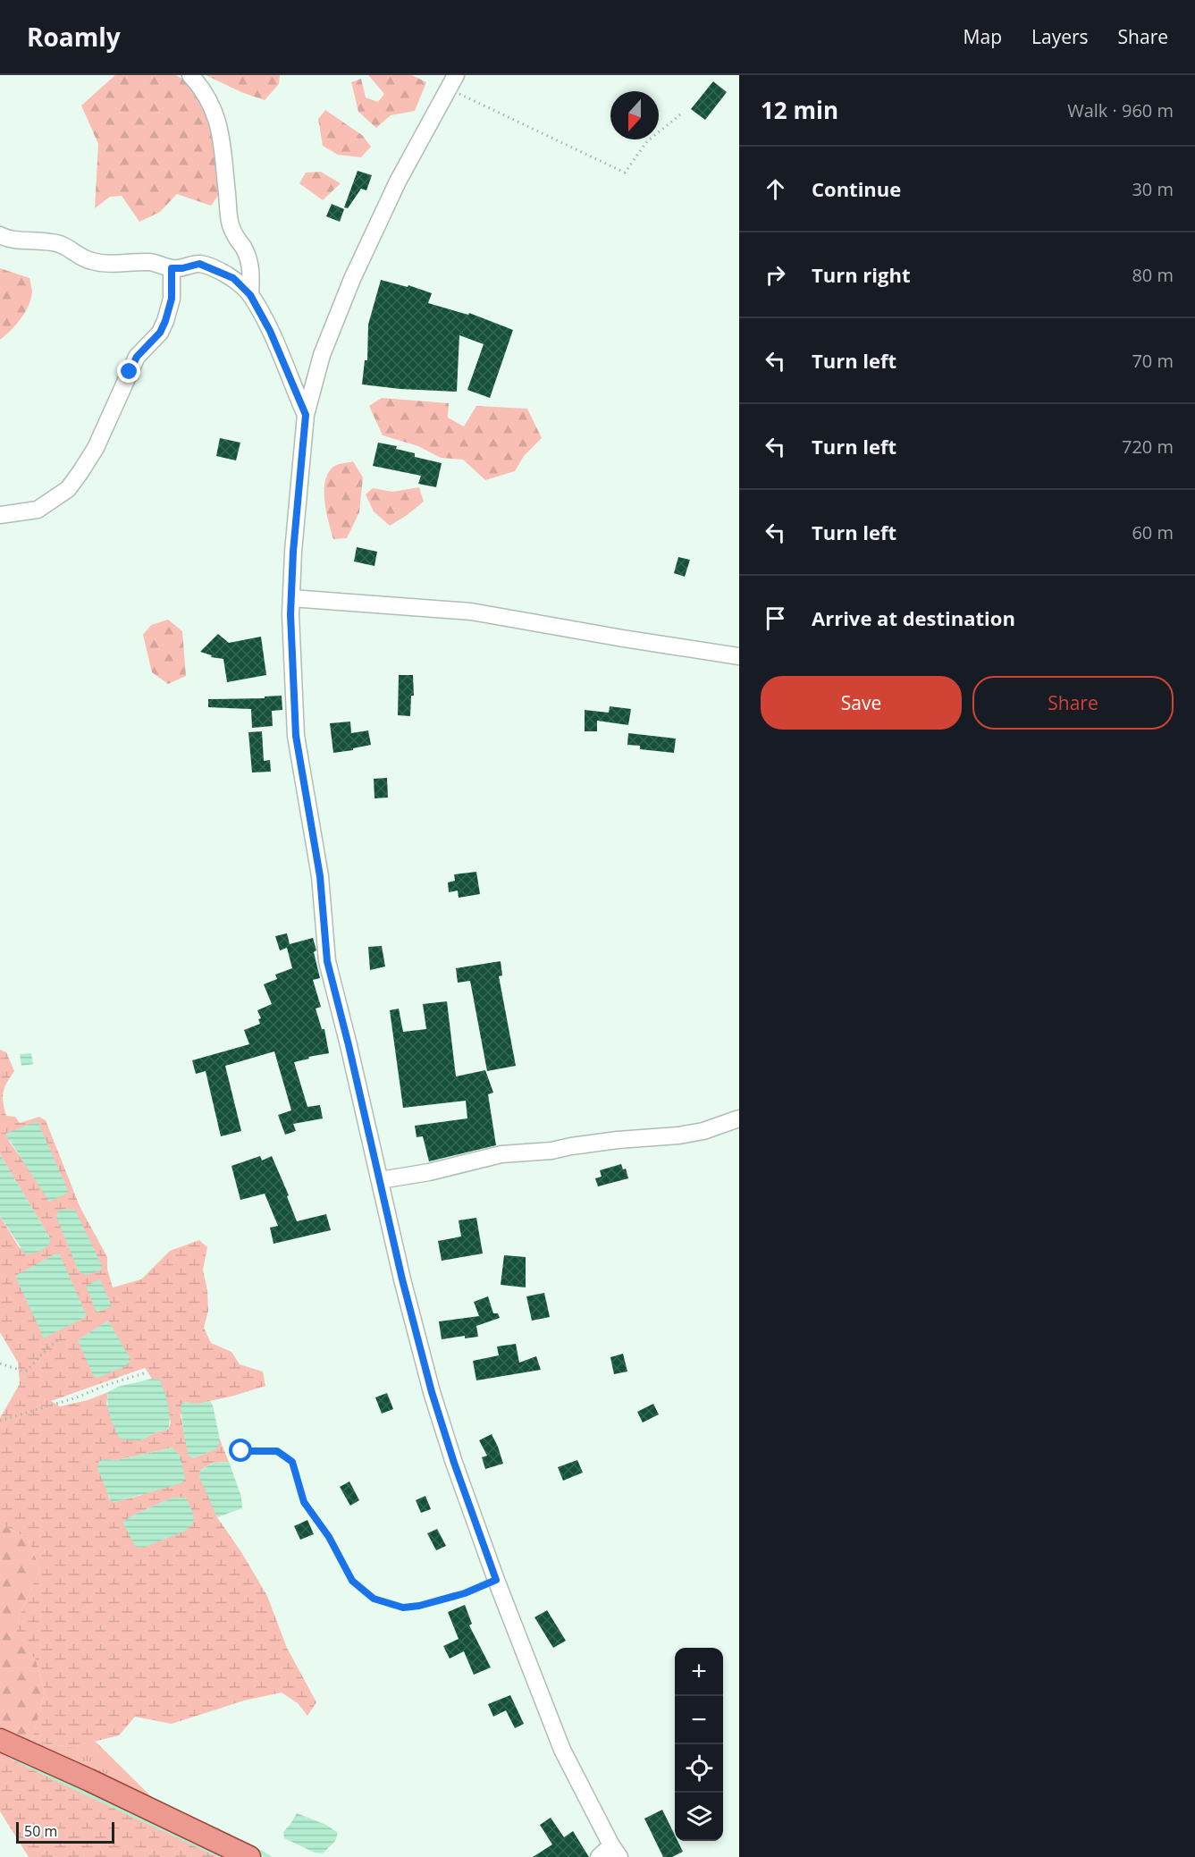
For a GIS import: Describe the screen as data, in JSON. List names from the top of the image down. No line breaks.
{"scale_bar":"50 m","north":"bottom","page":{"header":"Roamly","nav":["Map","Layers","Share"],"heading":["12 min","Walk · 960 m"],"list":[["Continue","30 m"],["Turn right","80 m"],["Turn left","70 m"],["Turn left","720 m"],["Turn left","60 m"],"Arrive at destination"],"buttons":["Save","Share"],"map_buttons":["+","−"],"scale":"50 m"}}
